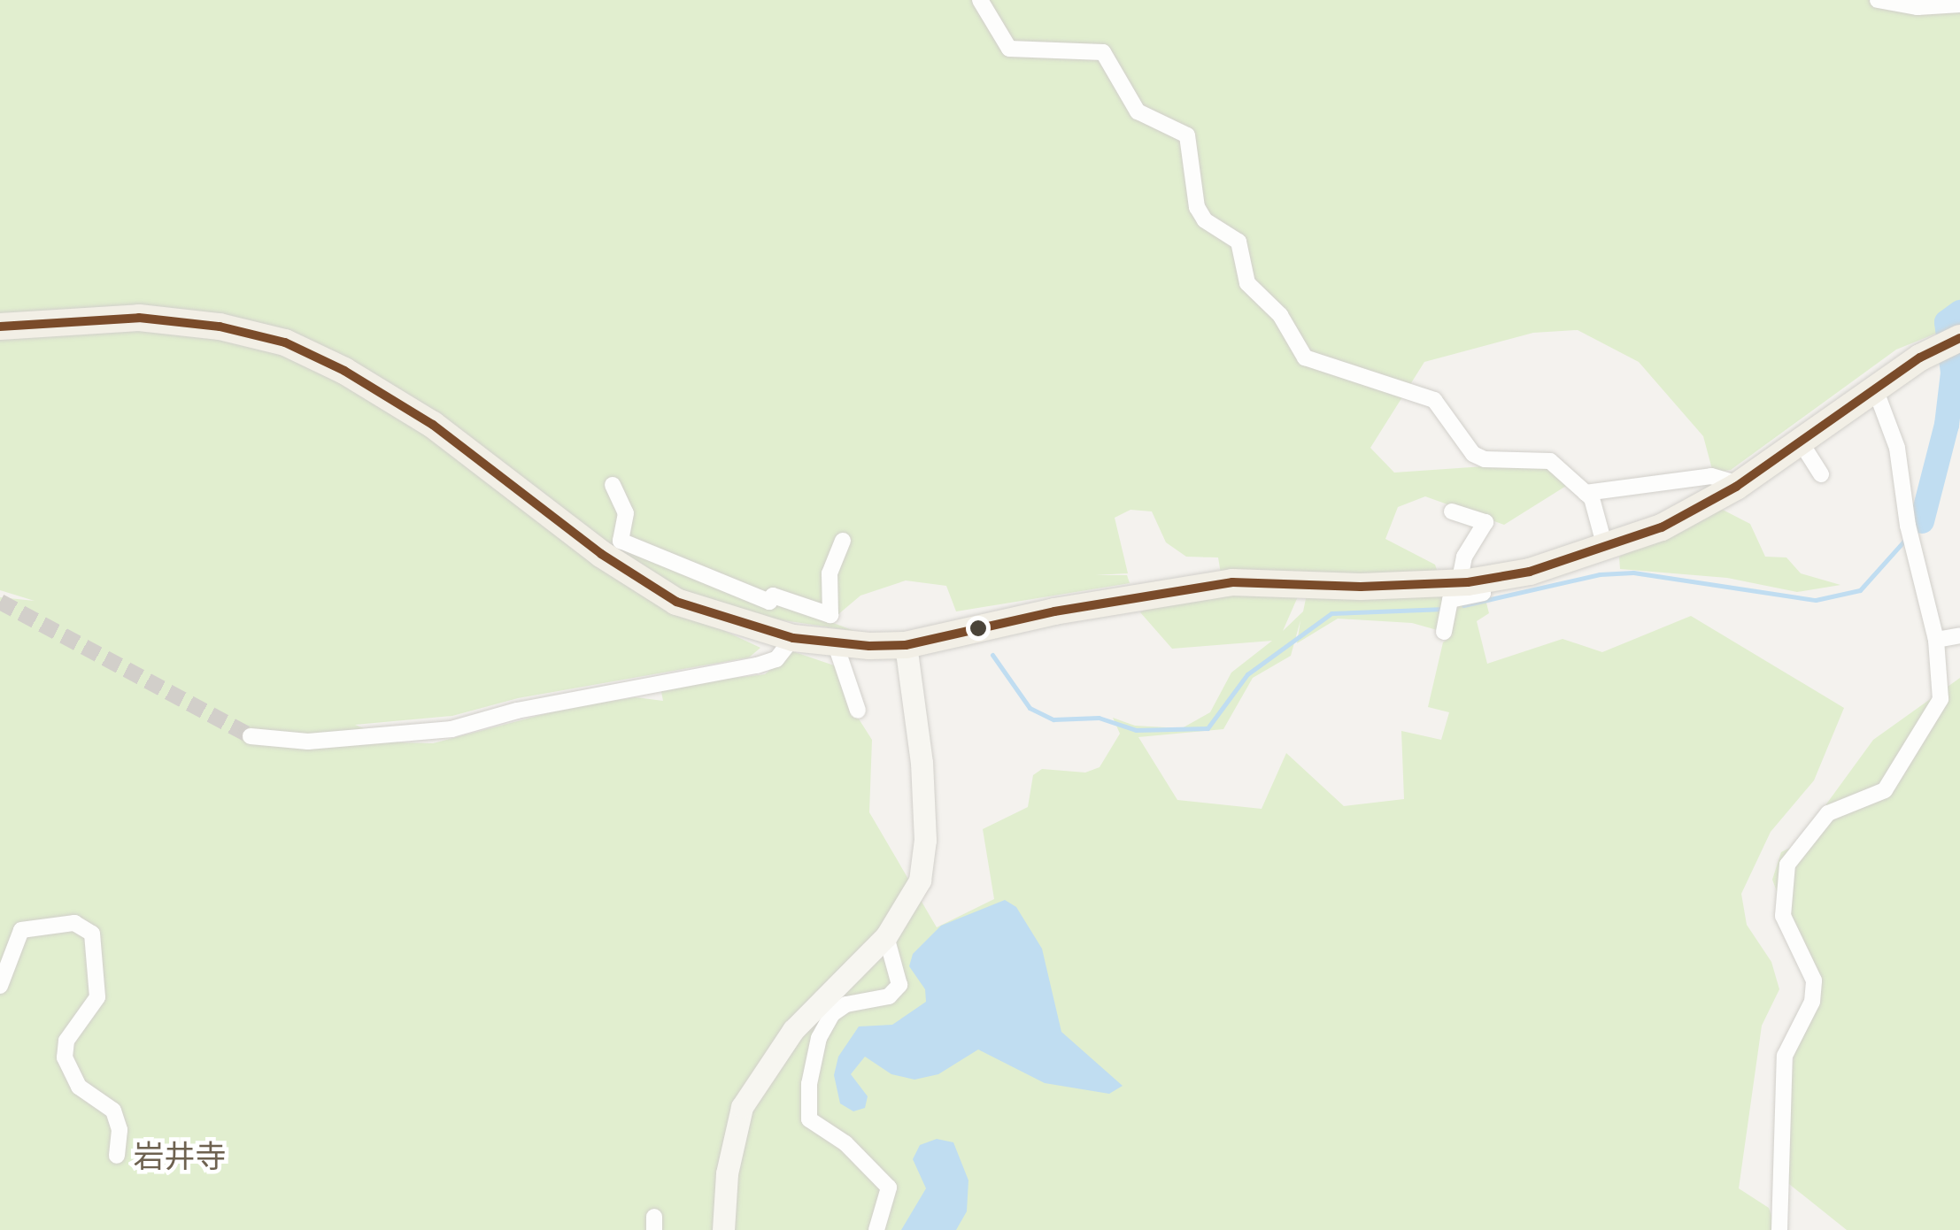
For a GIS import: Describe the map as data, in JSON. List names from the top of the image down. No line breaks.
{"districts":["岩井寺"]}
